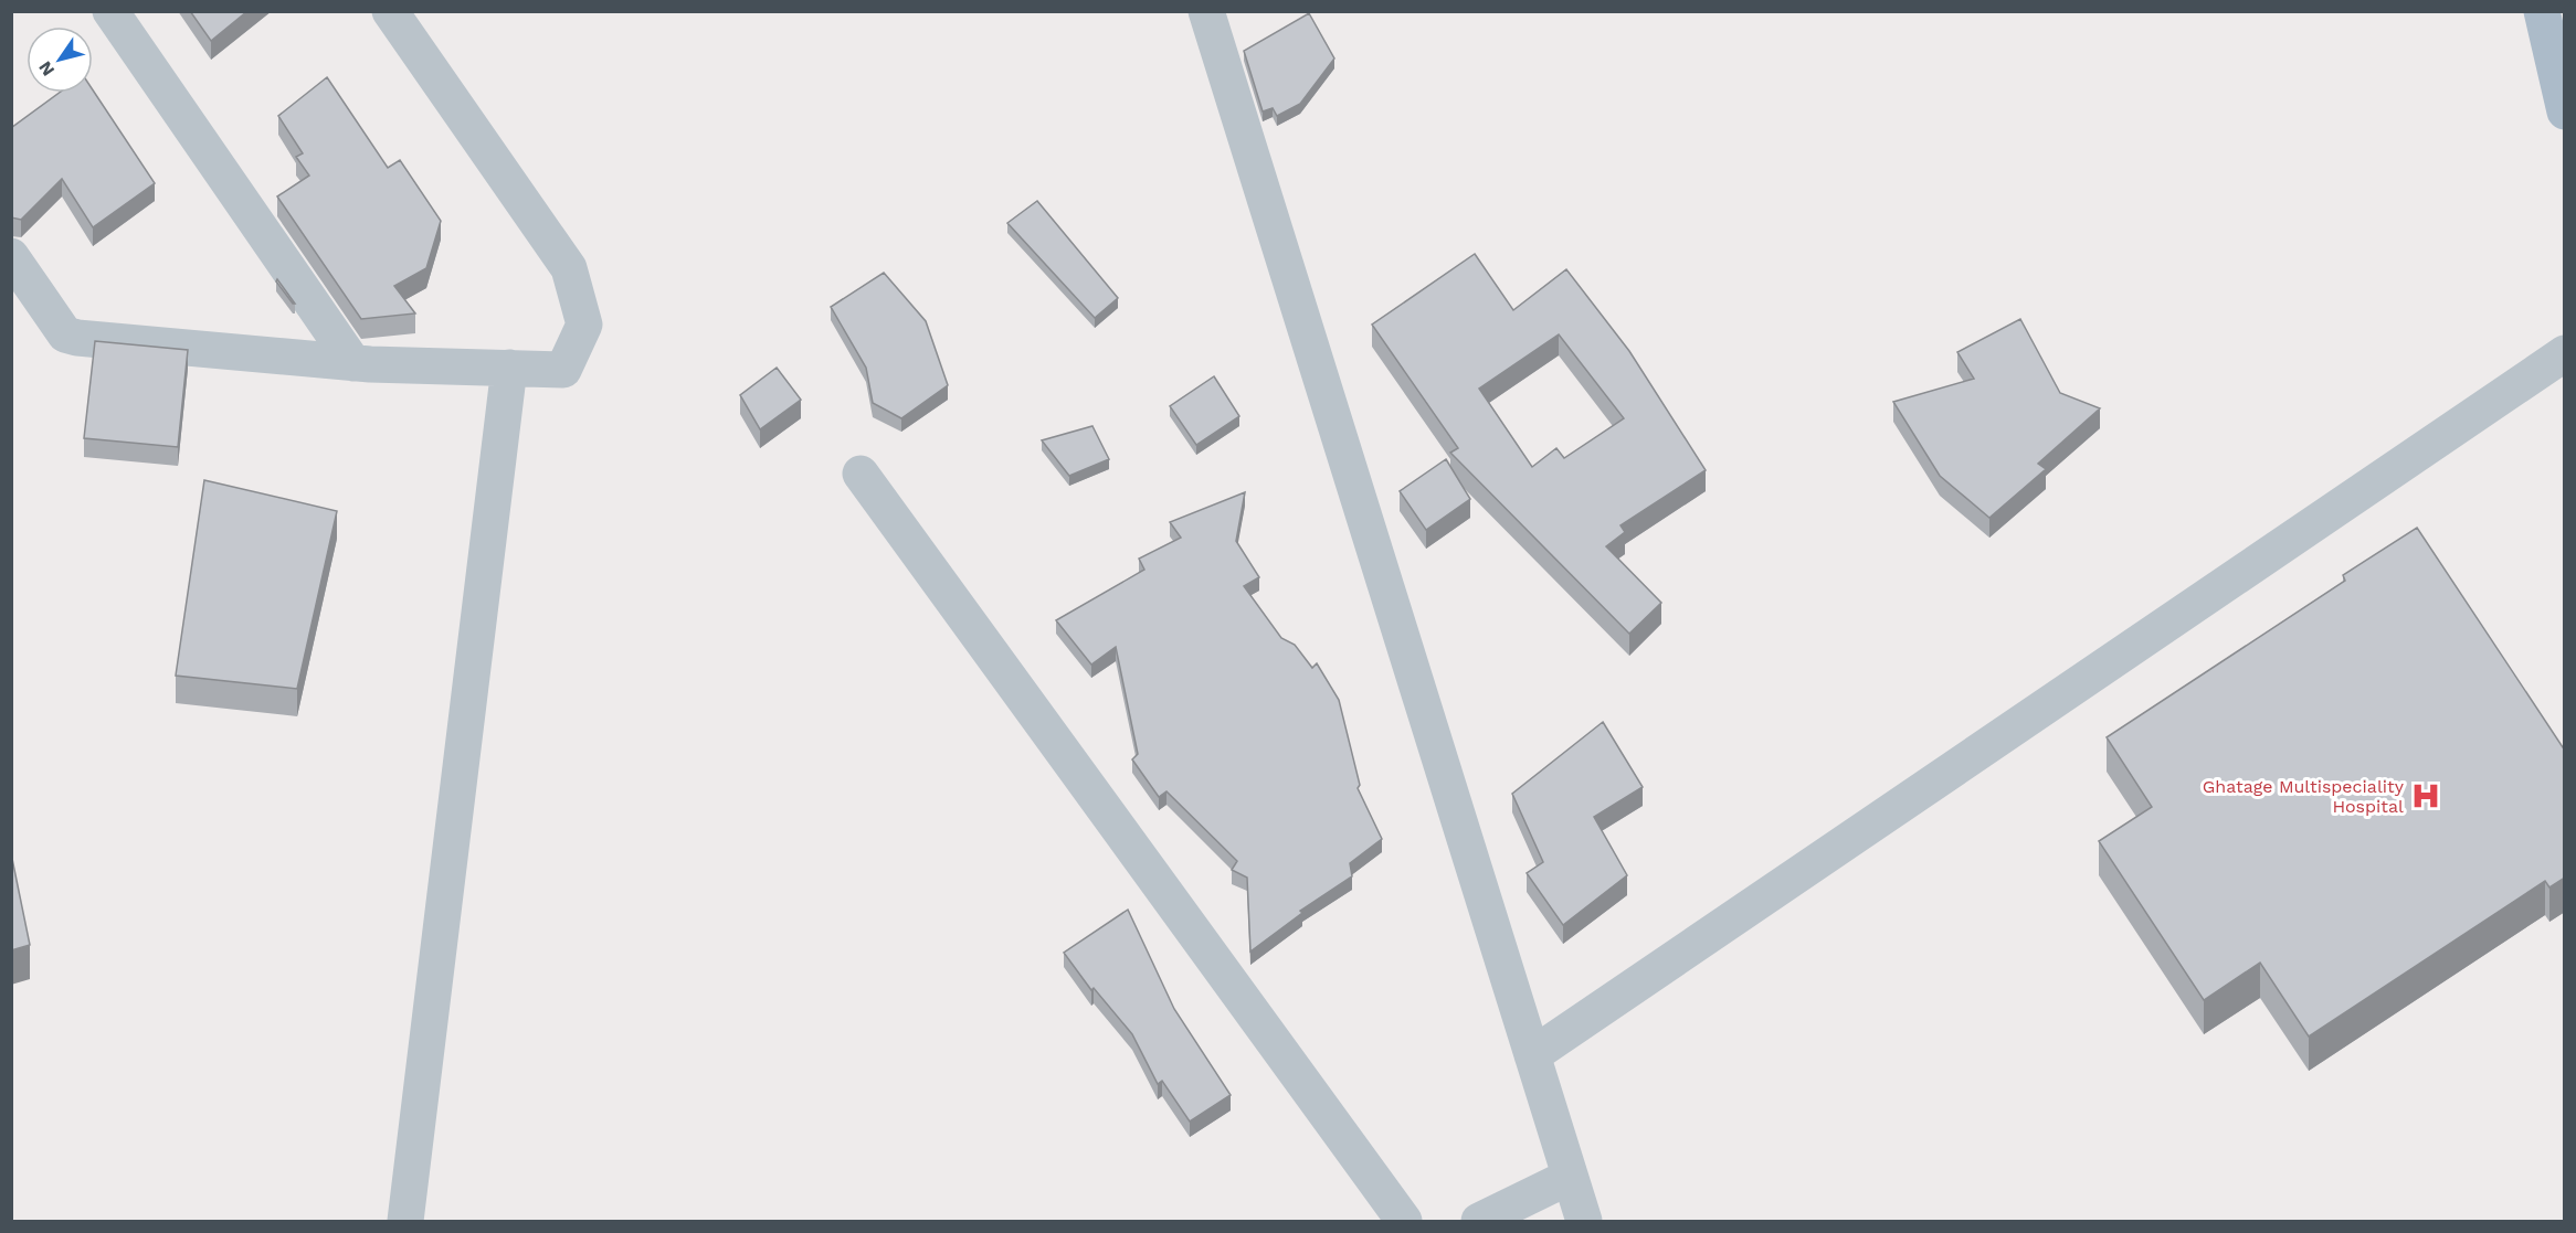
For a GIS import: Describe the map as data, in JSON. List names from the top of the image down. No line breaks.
{"places":{"hospital":["Ghatage Multispeciality Hospital"]},"north":"bottom left"}
